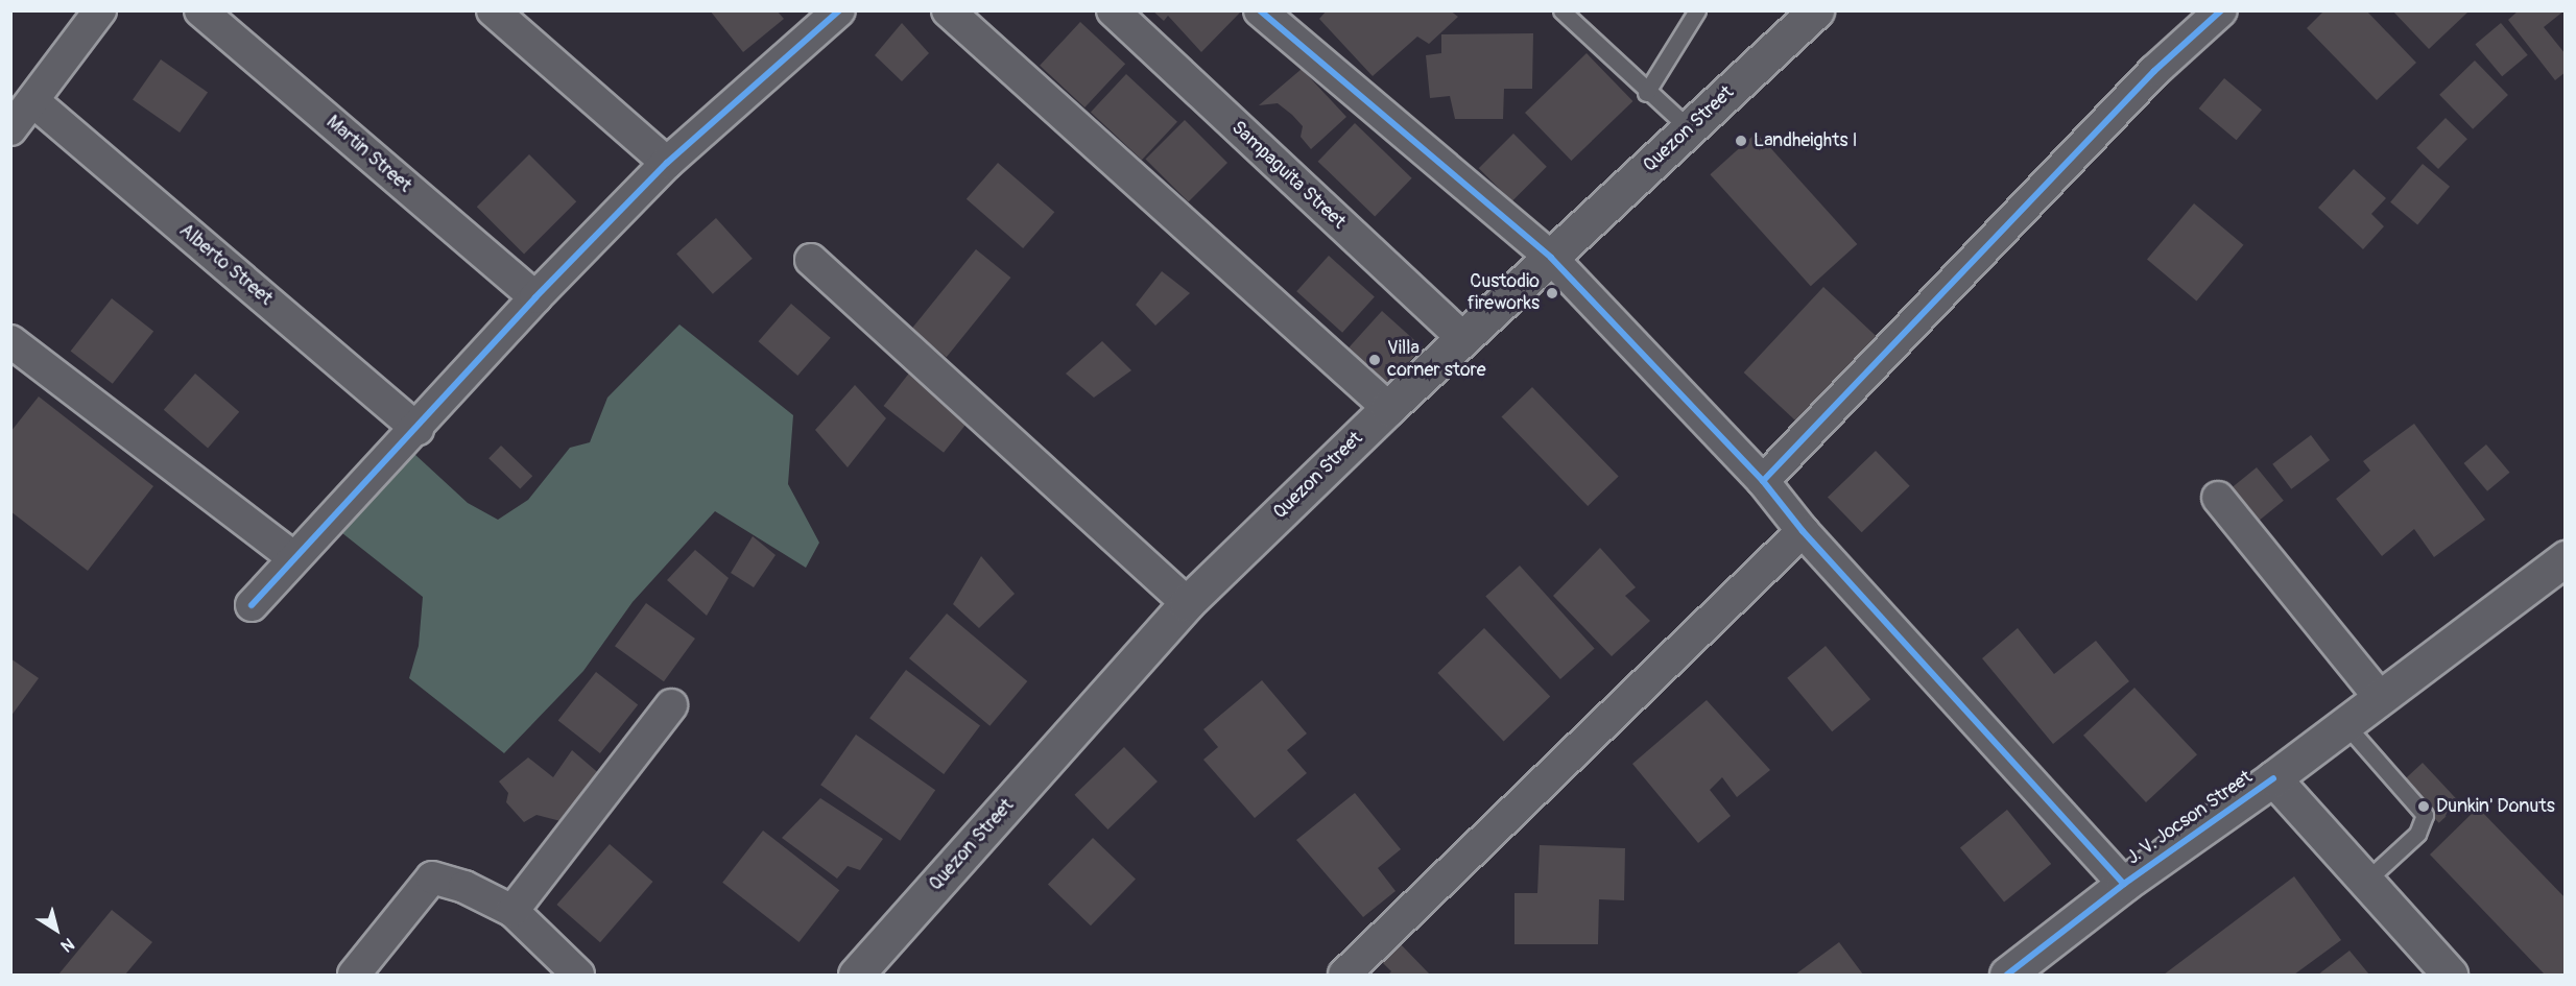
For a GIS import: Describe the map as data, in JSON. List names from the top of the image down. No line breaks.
{"streets":{"main road":["Quezon Street","J. V. Jocson Street"],"street":["Martin Street","Sampaguita Street","Alberto Street"]},"crossings":[["Quezon Street","Sampaguita Street"]],"places":["Landheights I","Custodio fireworks","Villa corner store","Dunkin' Donuts"],"north":"bottom right"}
